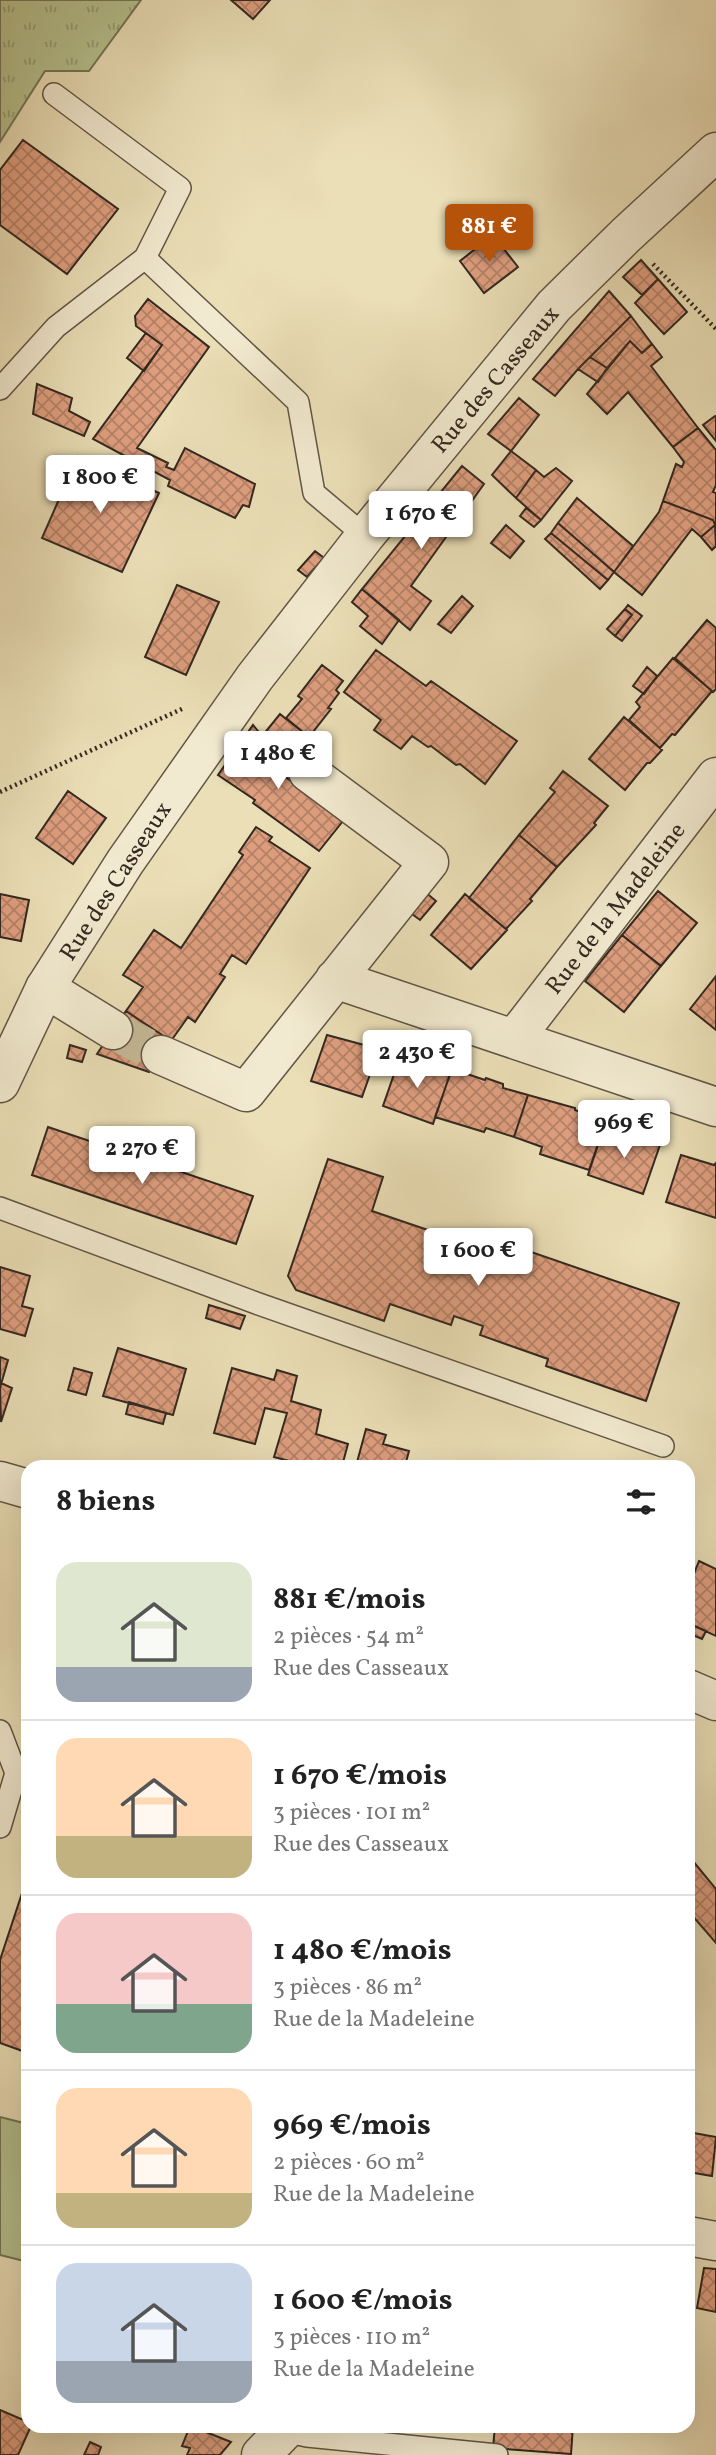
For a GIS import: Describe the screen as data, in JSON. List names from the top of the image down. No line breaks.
{"streets":{"street":["Rue des Casseaux","Rue de la Madeleine"]},"page":{"price":["881 €","1 800 €","1 670 €","1 480 €","2 430 €","969 €","2 270 €","1 600 €"],"heading":"8 biens","list":[{"name":"881 €/mois","note":"2 pièces · 54 m² · Rue des Casseaux"},{"name":"1 670 €/mois","note":"3 pièces · 101 m² · Rue des Casseaux"},{"name":"1 480 €/mois","note":"3 pièces · 86 m² · Rue de la Madeleine"},{"name":"969 €/mois","note":"2 pièces · 60 m² · Rue de la Madeleine"},{"name":"1 600 €/mois","note":"3 pièces · 110 m² · Rue de la Madeleine"}]}}
